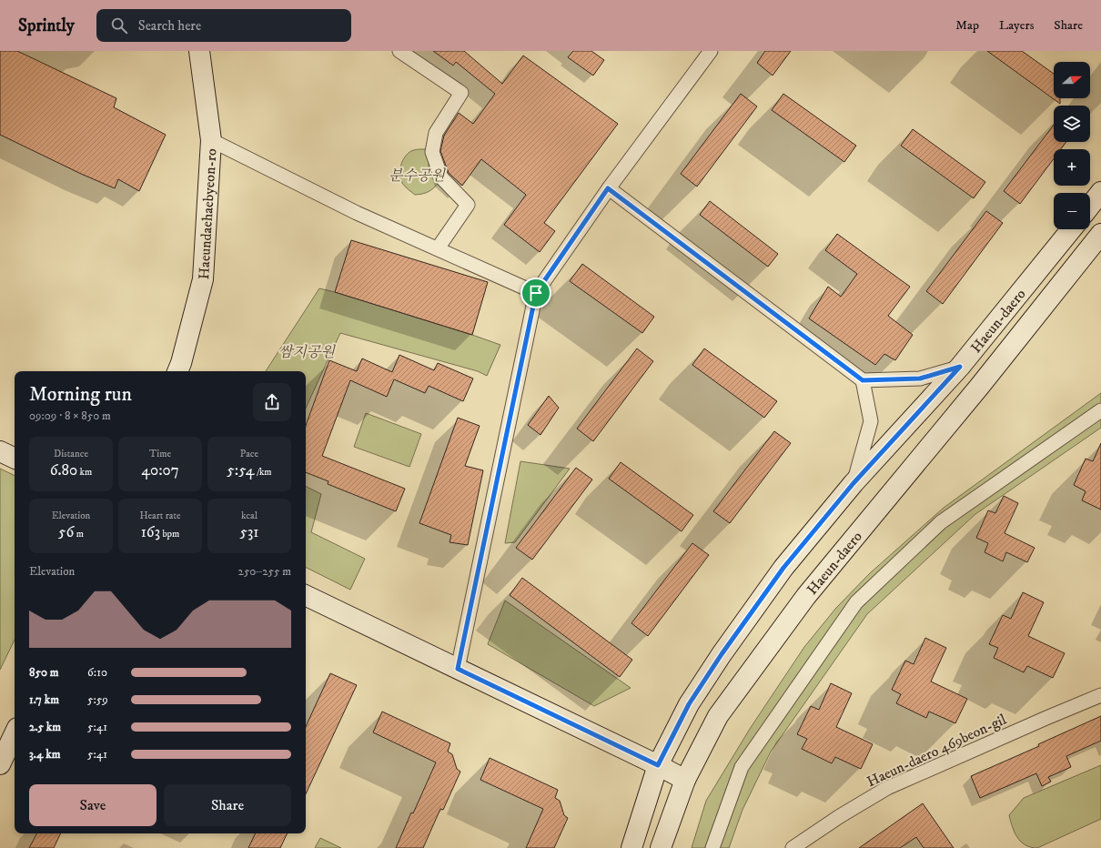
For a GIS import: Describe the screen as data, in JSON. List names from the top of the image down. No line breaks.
{"streets":{"main road":["Haeundaehaebyeon-ro","Haeun-daero"],"street":["Haeun-daero 469beon-gil"]},"parks":["분수공원","쌈지공원"],"north":"right","page":{"header":"Sprintly","search":"Search here","nav":["Map","Layers","Share"],"map_buttons":["+","−"],"heading":["Morning run","09:09 · 8 × 850 m"],"stats":[["Distance","6.80 km"],["Time","40:07"],["Pace","5:54 /km"],["Elevation","56 m"],["Heart rate","163 bpm"],["kcal","531"]],"chart":["Elevation","250–255 m"],"list":[{"name":"850 m","note":"6:10"},{"name":"1.7 km","note":"5:59"},{"name":"2.5 km","note":"5:41"},{"name":"3.4 km","note":"5:41"}],"buttons":["Save","Share"]}}
